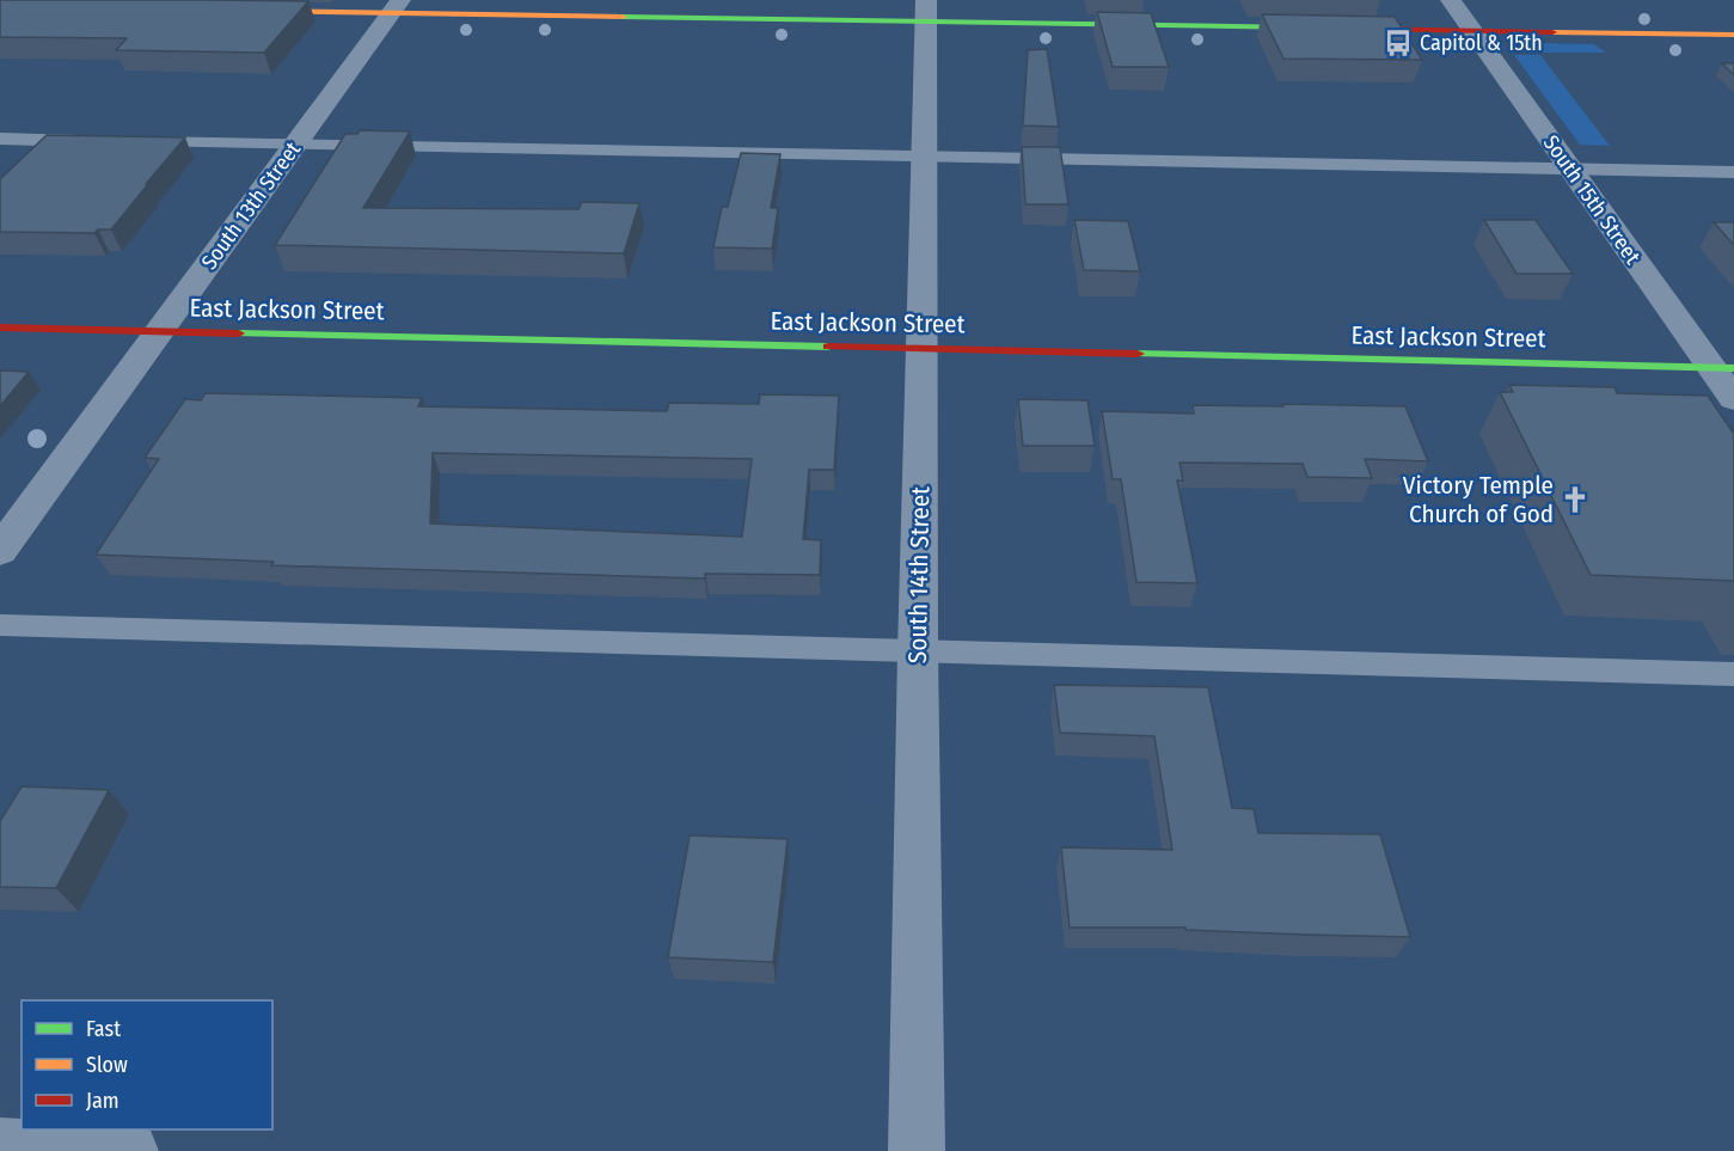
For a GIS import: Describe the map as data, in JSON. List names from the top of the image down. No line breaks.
{"streets":{"street":["South 15th Street","South 13th Street","East Jackson Street","South 14th Street"]},"crossings":[["South 15th Street","East Jackson Street"],["South 13th Street","East Jackson Street"],["East Jackson Street","South 14th Street"]],"places":{"bus stop":["Capitol & 15th"],"church":["Victory Temple Church of God"]},"legend":["Fast","Slow","Jam"]}
